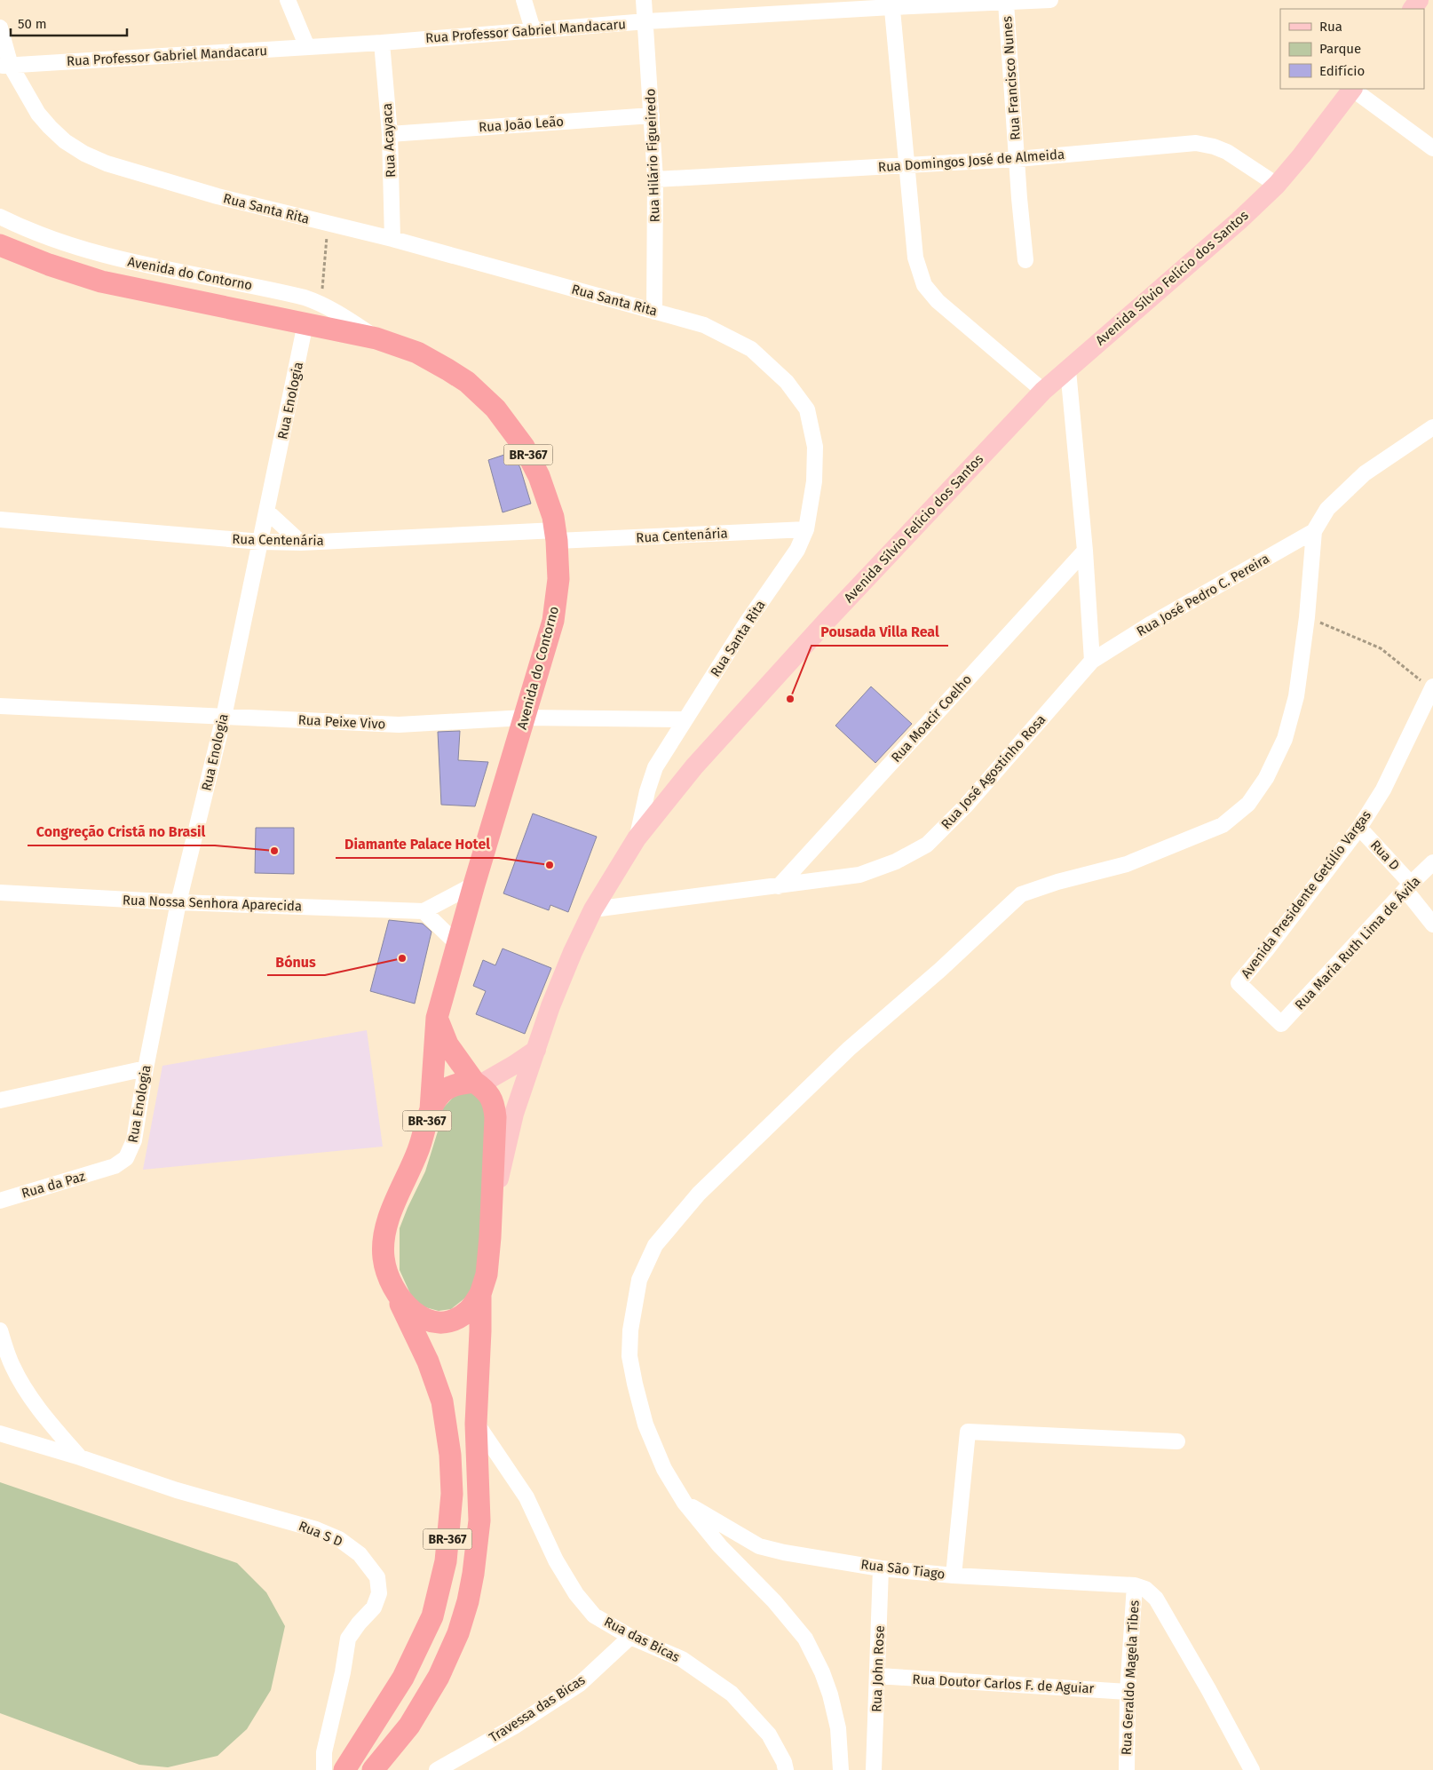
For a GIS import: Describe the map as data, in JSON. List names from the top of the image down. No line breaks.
{"streets":{"highway":["Avenida do Contorno","BR-367"],"main road":["Avenida Sílvio Felício dos Santos"],"street":["Rua Professor Gabriel Mandacaru","Rua Francisco Nunes","Rua João Leão","Rua Acayaca","Rua Hilário Figueiredo","Rua Domingos José de Almeida","Rua Santa Rita","Rua Enologia","Rua Centenária","Rua José Pedro C. Pereira","Rua Moacir Coelho","Rua Peixe Vivo","Rua José Agostinho Rosa","Rua D","Avenida Presidente Getúlio Vargas","Rua Nossa Senhora Aparecida","Rua Maria Ruth Lima de Ávila","Rua da Paz","Rua S D","Rua São Tiago","Rua das Bicas","Rua John Rose","Rua Geraldo Magela Tibes","Rua Doutor Carlos F. de Aguiar","Travessa das Bicas"]},"crossings":[["Rua Professor Gabriel Mandacaru","Rua Francisco Nunes"],["Rua Professor Gabriel Mandacaru","Rua Acayaca"],["Rua Professor Gabriel Mandacaru","Rua Hilário Figueiredo"],["Rua Professor Gabriel Mandacaru","Rua Santa Rita"],["Rua Francisco Nunes","Rua Domingos José de Almeida"],["Rua João Leão","Rua Acayaca"],["Rua João Leão","Rua Hilário Figueiredo"],["Rua Acayaca","Rua Santa Rita"],["Rua Hilário Figueiredo","Rua Domingos José de Almeida"],["Rua Hilário Figueiredo","Rua Santa Rita"],["Rua Domingos José de Almeida","Avenida Sílvio Felício dos Santos"],["Rua Santa Rita","Avenida Sílvio Felício dos Santos"],["Rua Santa Rita","Rua Centenária"],["Rua Santa Rita","Rua Peixe Vivo"],["Avenida do Contorno","Rua Enologia"],["Avenida do Contorno","BR-367"],["Avenida do Contorno","Rua Centenária"],["Avenida do Contorno","Rua Peixe Vivo"],["Avenida do Contorno","Rua Nossa Senhora Aparecida"],["Avenida Sílvio Felício dos Santos","BR-367"],["Avenida Sílvio Felício dos Santos","Rua José Agostinho Rosa"],["Rua Enologia","Rua Centenária"],["Rua Enologia","Rua Peixe Vivo"],["Rua Enologia","Rua Nossa Senhora Aparecida"],["Rua Enologia","Rua da Paz"],["BR-367","Rua das Bicas"],["Rua José Pedro C. Pereira","Rua José Agostinho Rosa"],["Rua Moacir Coelho","Rua José Agostinho Rosa"],["Rua D","Avenida Presidente Getúlio Vargas"],["Rua D","Rua Maria Ruth Lima de Ávila"],["Avenida Presidente Getúlio Vargas","Rua Maria Ruth Lima de Ávila"],["Rua São Tiago","Rua John Rose"],["Rua São Tiago","Rua Geraldo Magela Tibes"],["Rua das Bicas","Travessa das Bicas"],["Rua John Rose","Rua Doutor Carlos F. de Aguiar"],["Rua Geraldo Magela Tibes","Rua Doutor Carlos F. de Aguiar"]],"places":["Pousada Villa Real","Congreção Cristã no Brasil","Diamante Palace Hotel","Bónus"],"legend":["Rua","Parque","Edifício"],"scale_bar":"50 m"}
